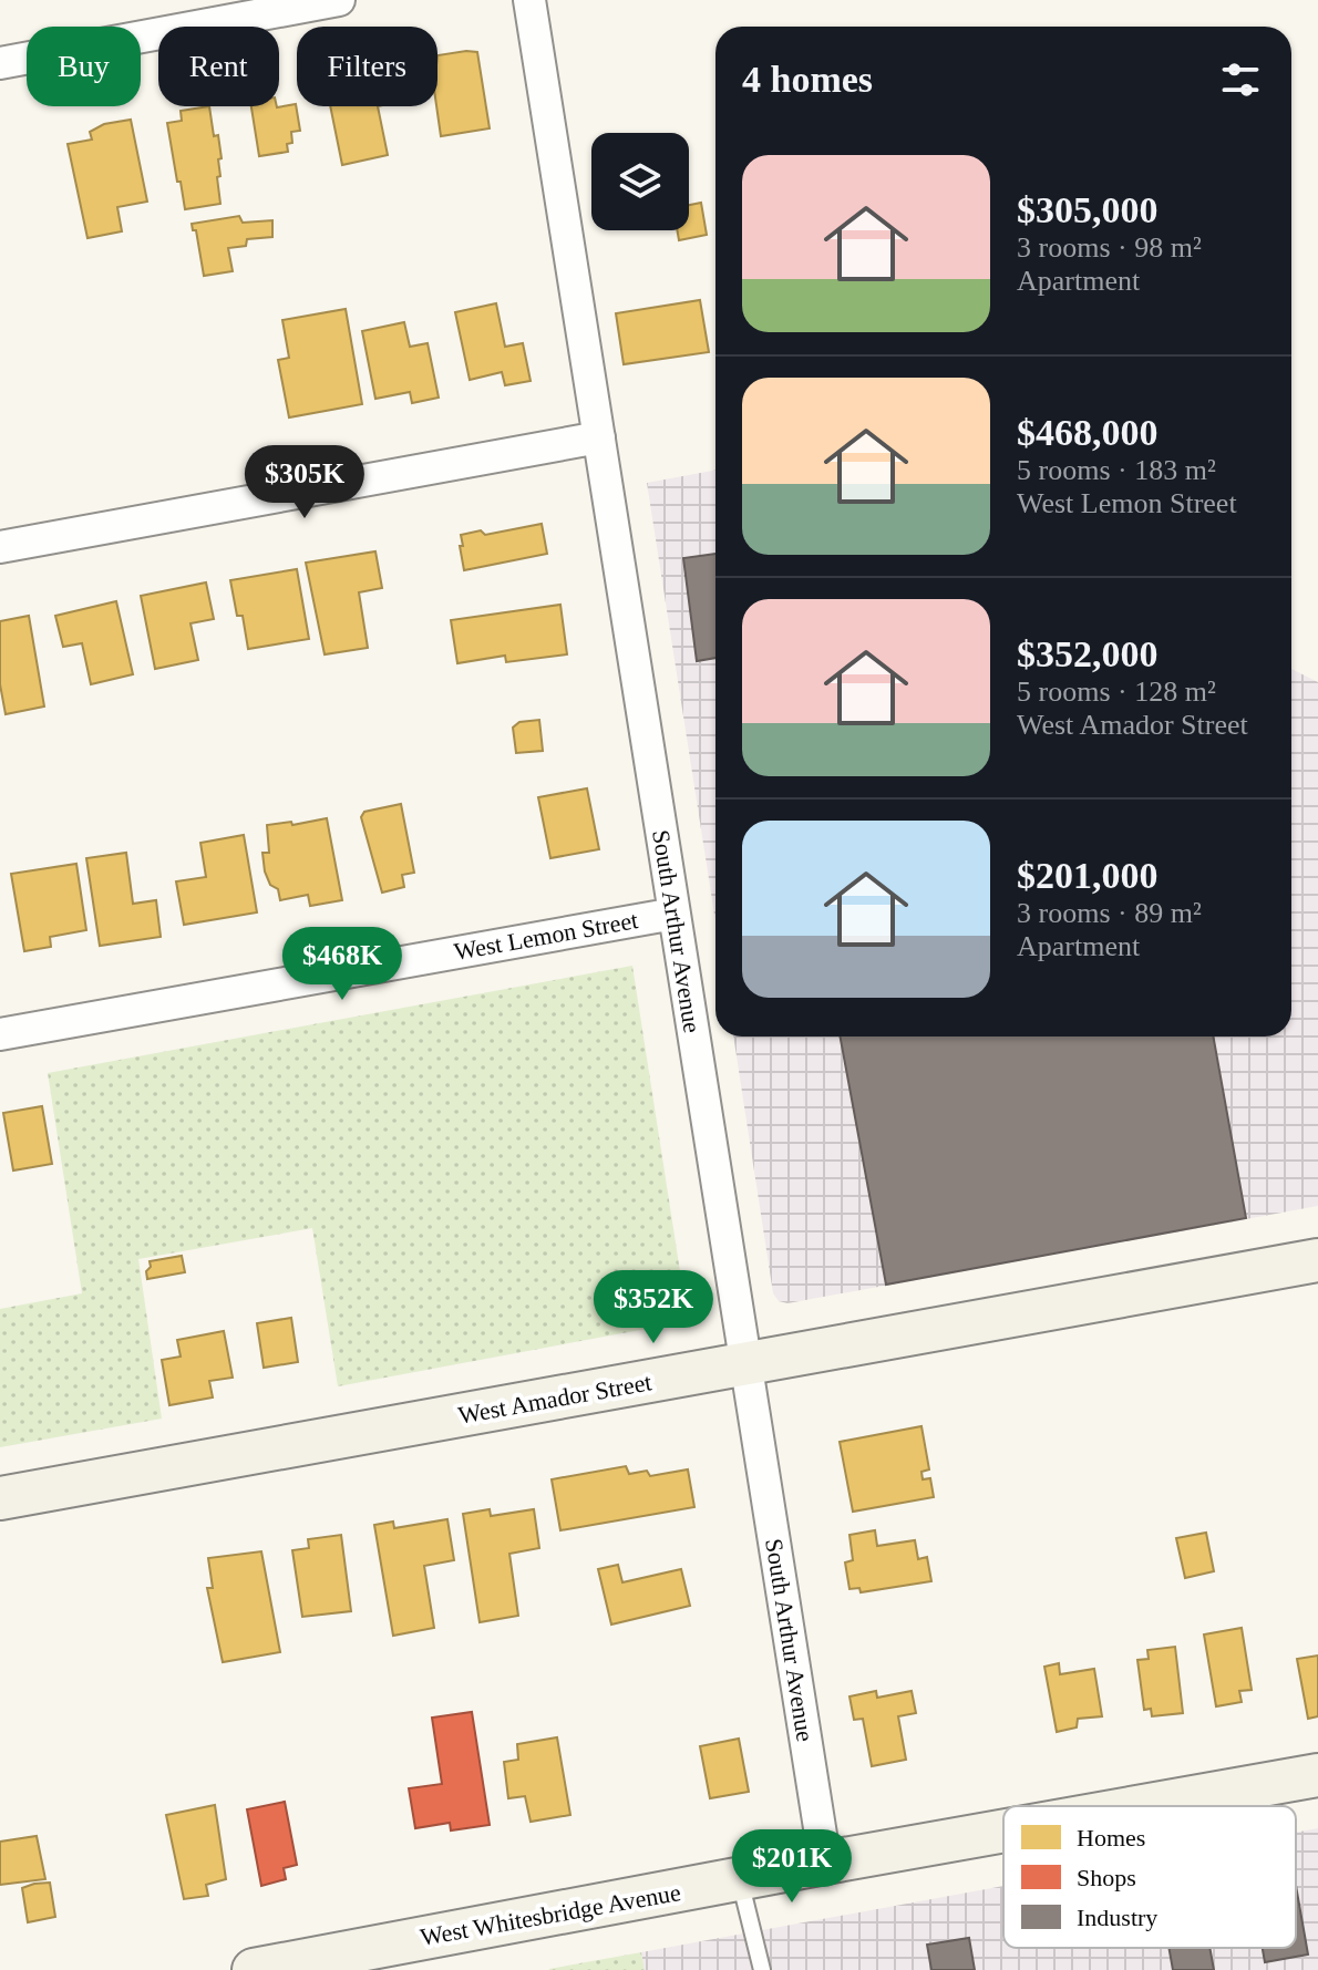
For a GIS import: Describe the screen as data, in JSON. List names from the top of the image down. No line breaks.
{"streets":{"main road":["West Amador Street","West Whitesbridge Avenue"],"street":["South Arthur Avenue","West Lemon Street"]},"crossings":[["South Arthur Avenue","West Lemon Street"],["South Arthur Avenue","West Amador Street"],["South Arthur Avenue","West Whitesbridge Avenue"]],"legend":["Homes","Shops","Industry"],"page":{"chip":["Buy","Rent","Filters"],"heading":"4 homes","list":[{"name":"$305,000","note":"3 rooms · 98 m² · Apartment"},{"name":"$468,000","note":"5 rooms · 183 m² · West Lemon Street"},{"name":"$352,000","note":"5 rooms · 128 m² · West Amador Street"},{"name":"$201,000","note":"3 rooms · 89 m² · Apartment"}],"price":["$305K","$468K","$352K","$201K"]}}
